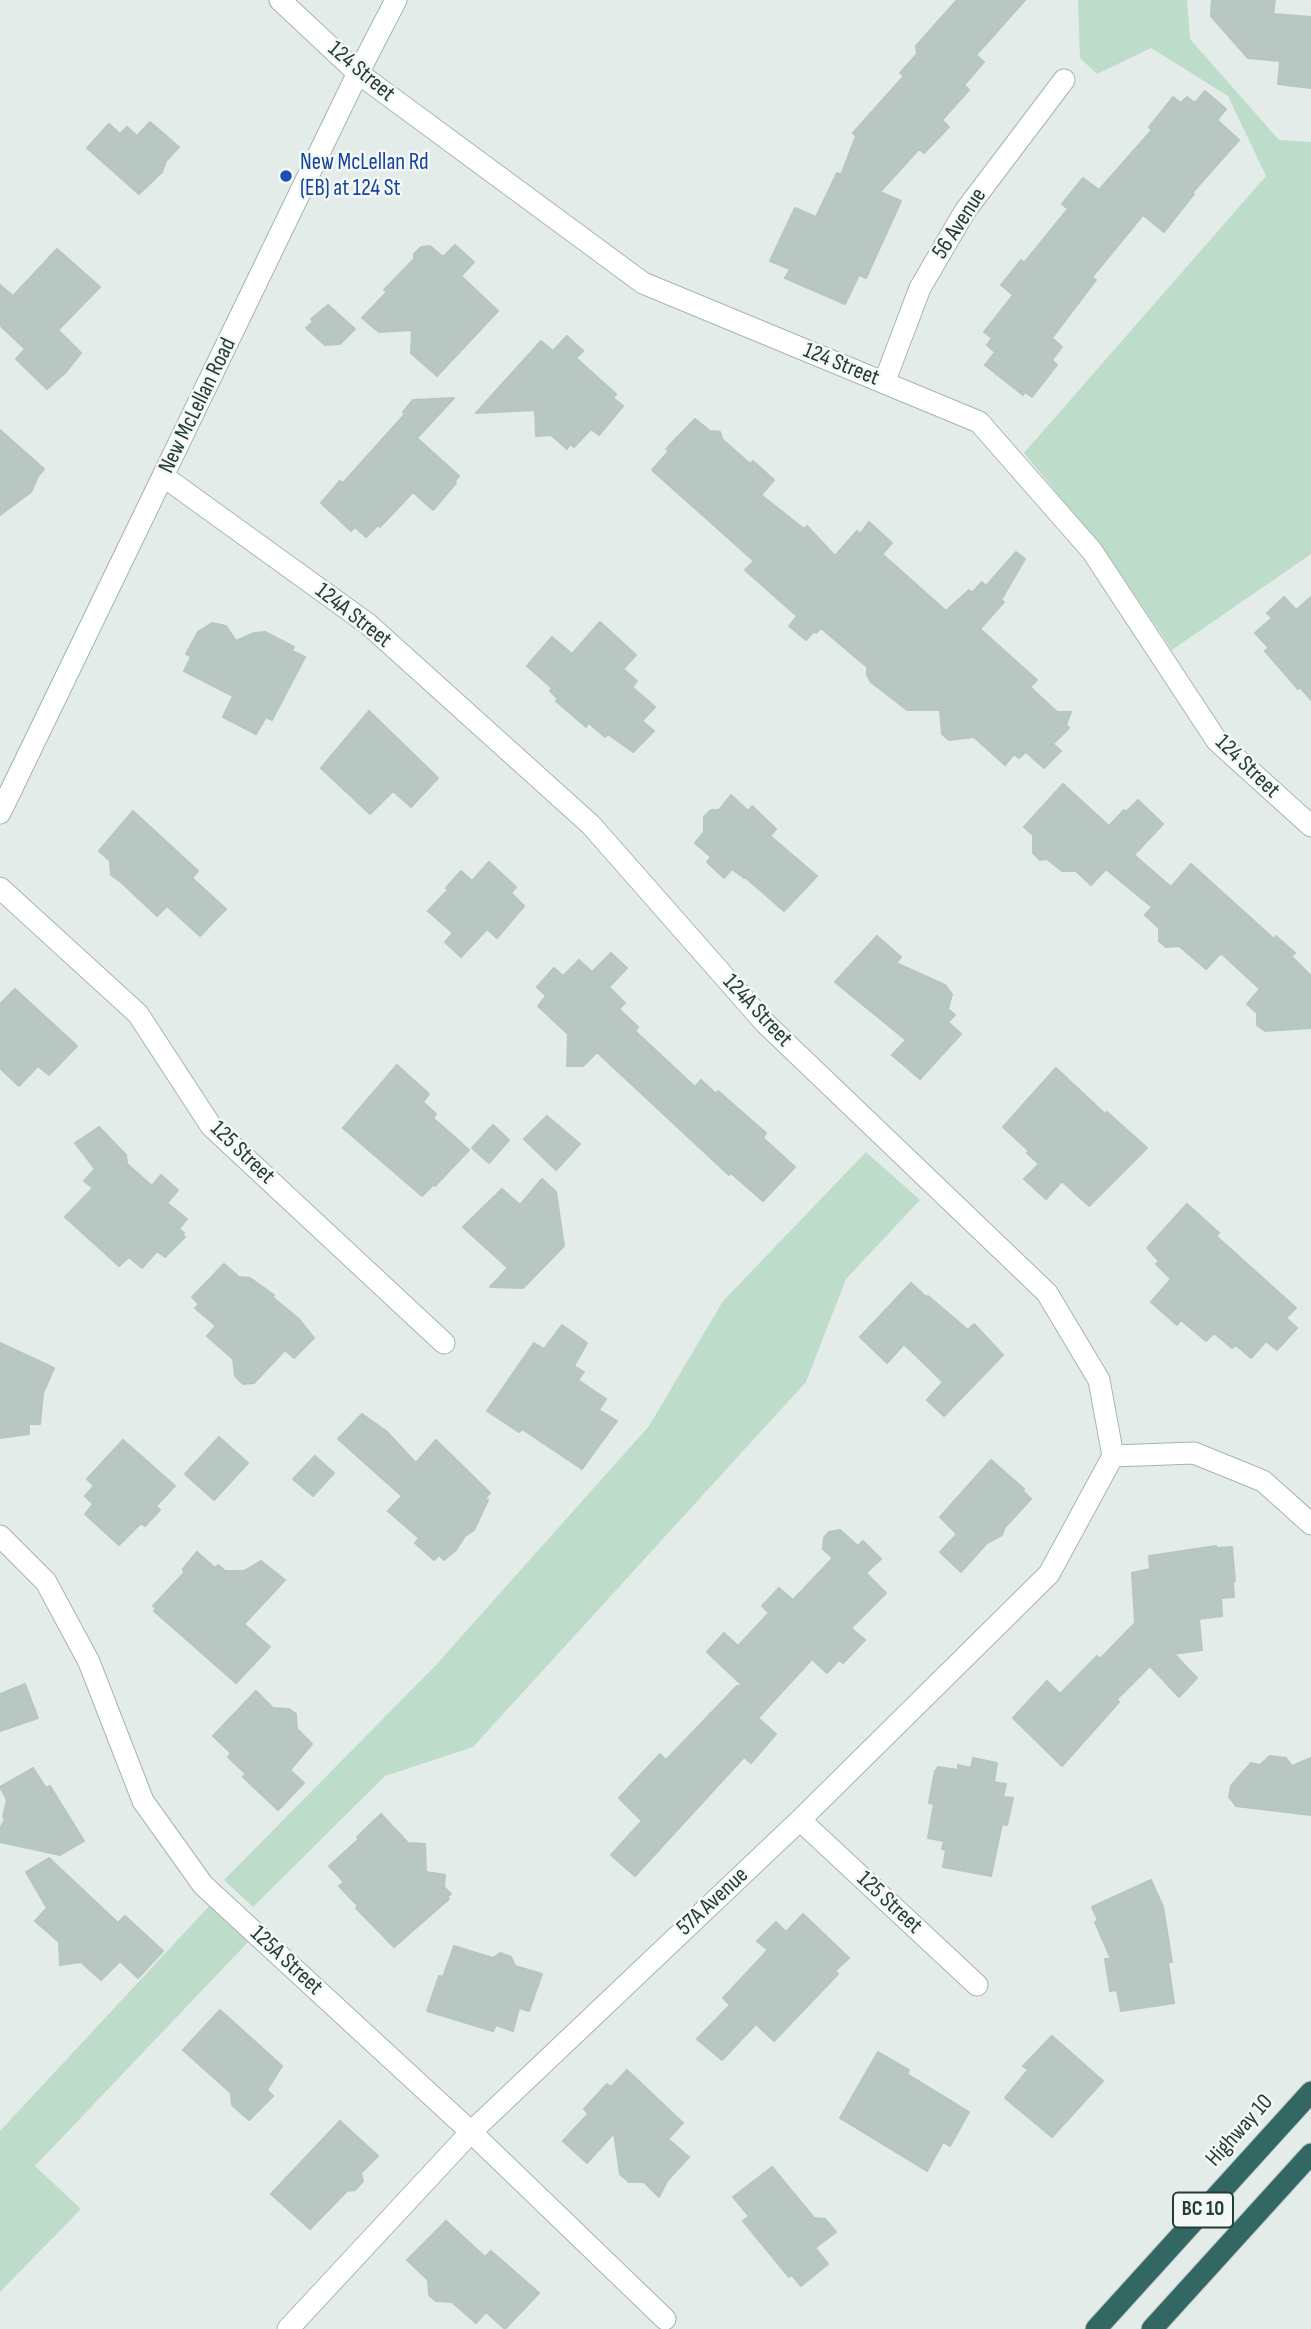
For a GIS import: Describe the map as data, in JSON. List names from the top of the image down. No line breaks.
{"streets":{"highway":["Highway 10","BC 10"],"street":["124 Street","56 Avenue","New McLellan Road","124A Street","125 Street","57A Avenue","125A Street"]},"crossings":[["124 Street","56 Avenue"],["124 Street","New McLellan Road"],["New McLellan Road","124A Street"],["124A Street","57A Avenue"],["125 Street","57A Avenue"],["57A Avenue","125A Street"]],"places":["New McLellan Rd (EB) at 124 St"]}
